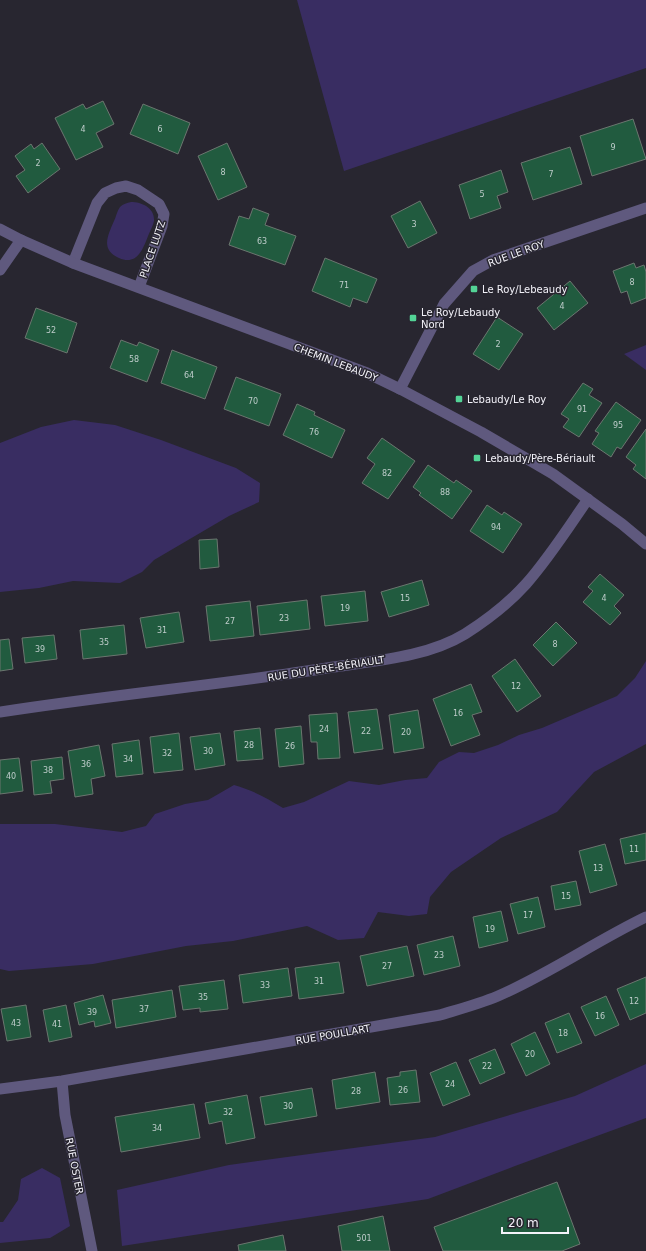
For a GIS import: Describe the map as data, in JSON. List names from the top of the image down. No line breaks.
{"streets":{"street":["PLACE LUTZ","RUE LE ROY","CHEMIN LEBAUDY","RUE DU PÈRE-BÉRIAULT","RUE POULLART","RUE OSTER"]},"crossings":[["PLACE LUTZ","CHEMIN LEBAUDY"],["RUE LE ROY","CHEMIN LEBAUDY"],["CHEMIN LEBAUDY","RUE DU PÈRE-BÉRIAULT"],["RUE POULLART","RUE OSTER"]],"places":{"transit":["Le Roy/Lebeaudy","Le Roy/Lebaudy Nord","Lebaudy/Le Roy","Lebaudy/Père-Bériault"]},"house_numbers":["4","6","9","2","8","7","5","3","63","8","71","4","52","2","58","64","70","91","95","76","82","88","94","15","4","19","23","27","31","35","8","39","12","16","24","22","20","28","26","30","32","34","36","38","40","11","13","15","17","19","23","27","31","33","35","12","37","39","16","43","41","18","20","22","24","26","28","30","32","34","501"],"scale_bar":"20 m"}
